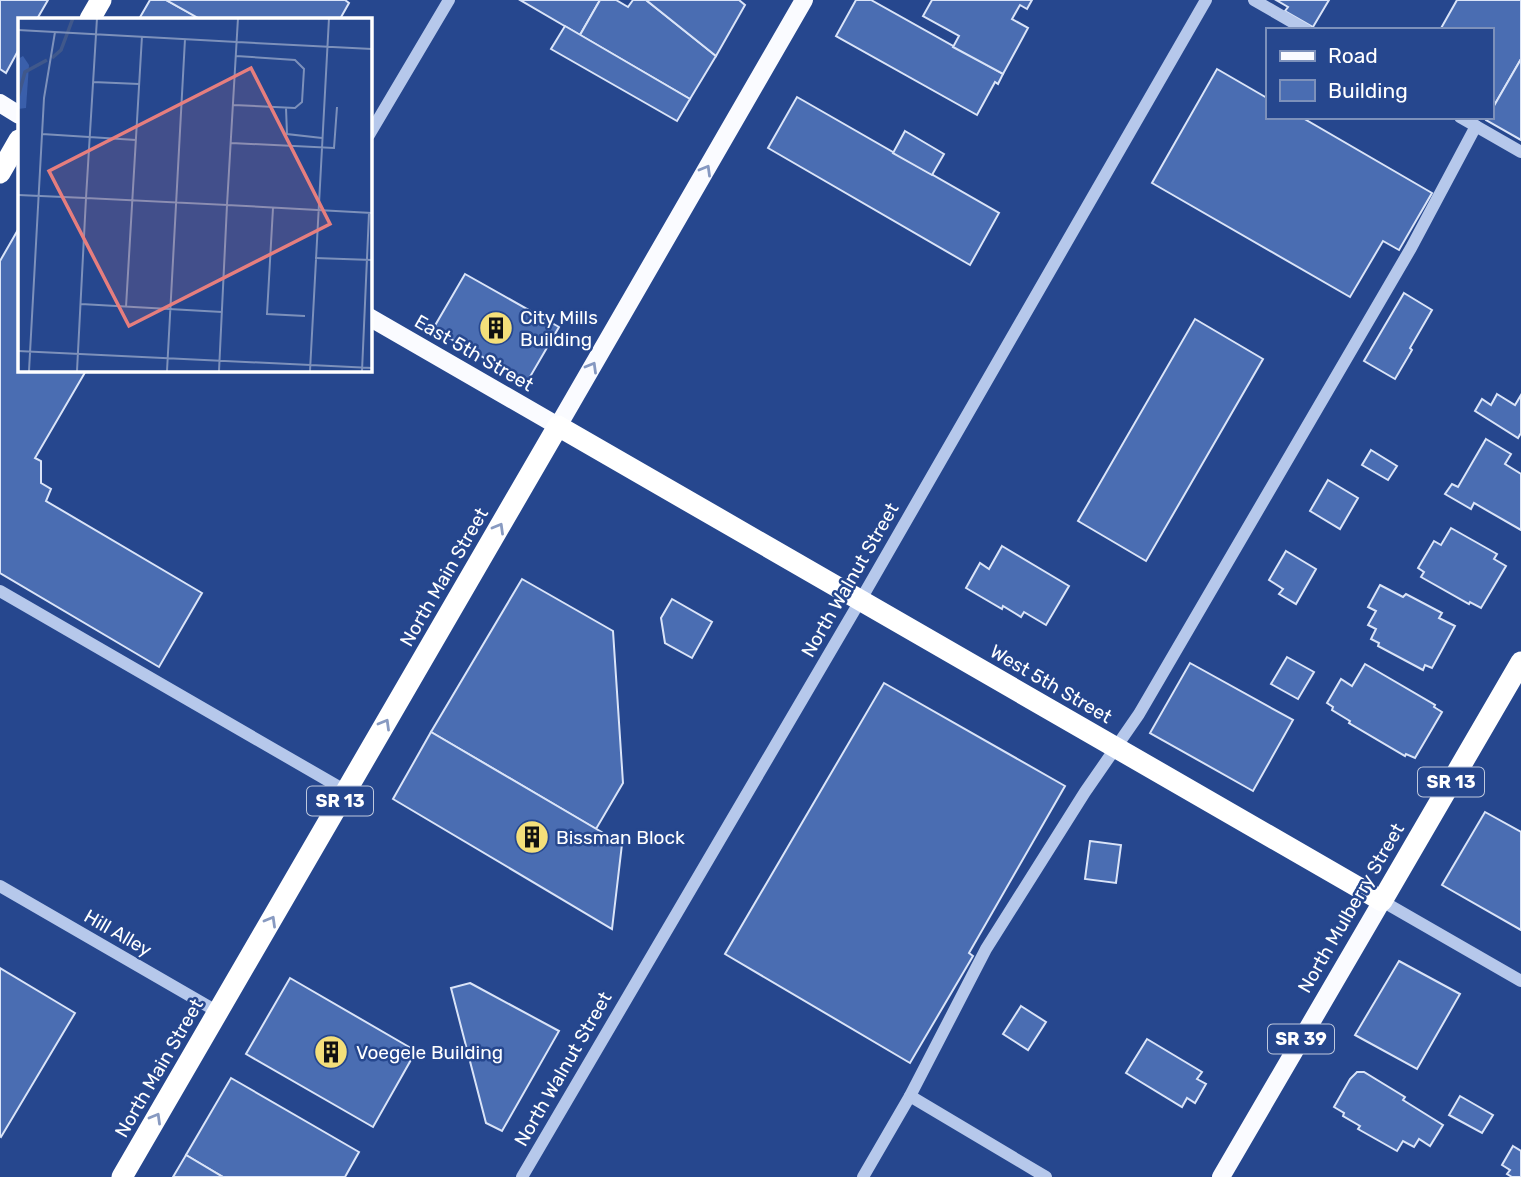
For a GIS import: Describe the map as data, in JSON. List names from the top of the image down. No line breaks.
{"streets":{"highway":["North Main Street","West 5th Street","SR 13","North Mulberry Street"],"main road":["East 5th Street","SR 39"],"street":["North Walnut Street","Hill Alley"]},"crossings":[["East 5th Street","North Main Street"],["East 5th Street","West 5th Street"],["North Main Street","West 5th Street"],["North Main Street","Hill Alley"],["North Walnut Street","West 5th Street"],["West 5th Street","North Mulberry Street"]],"one_way":["North Main Street"],"places":{"building":["City Mills Building","Bissman Block","Voegele Building"]},"legend":["Road","Building"]}
